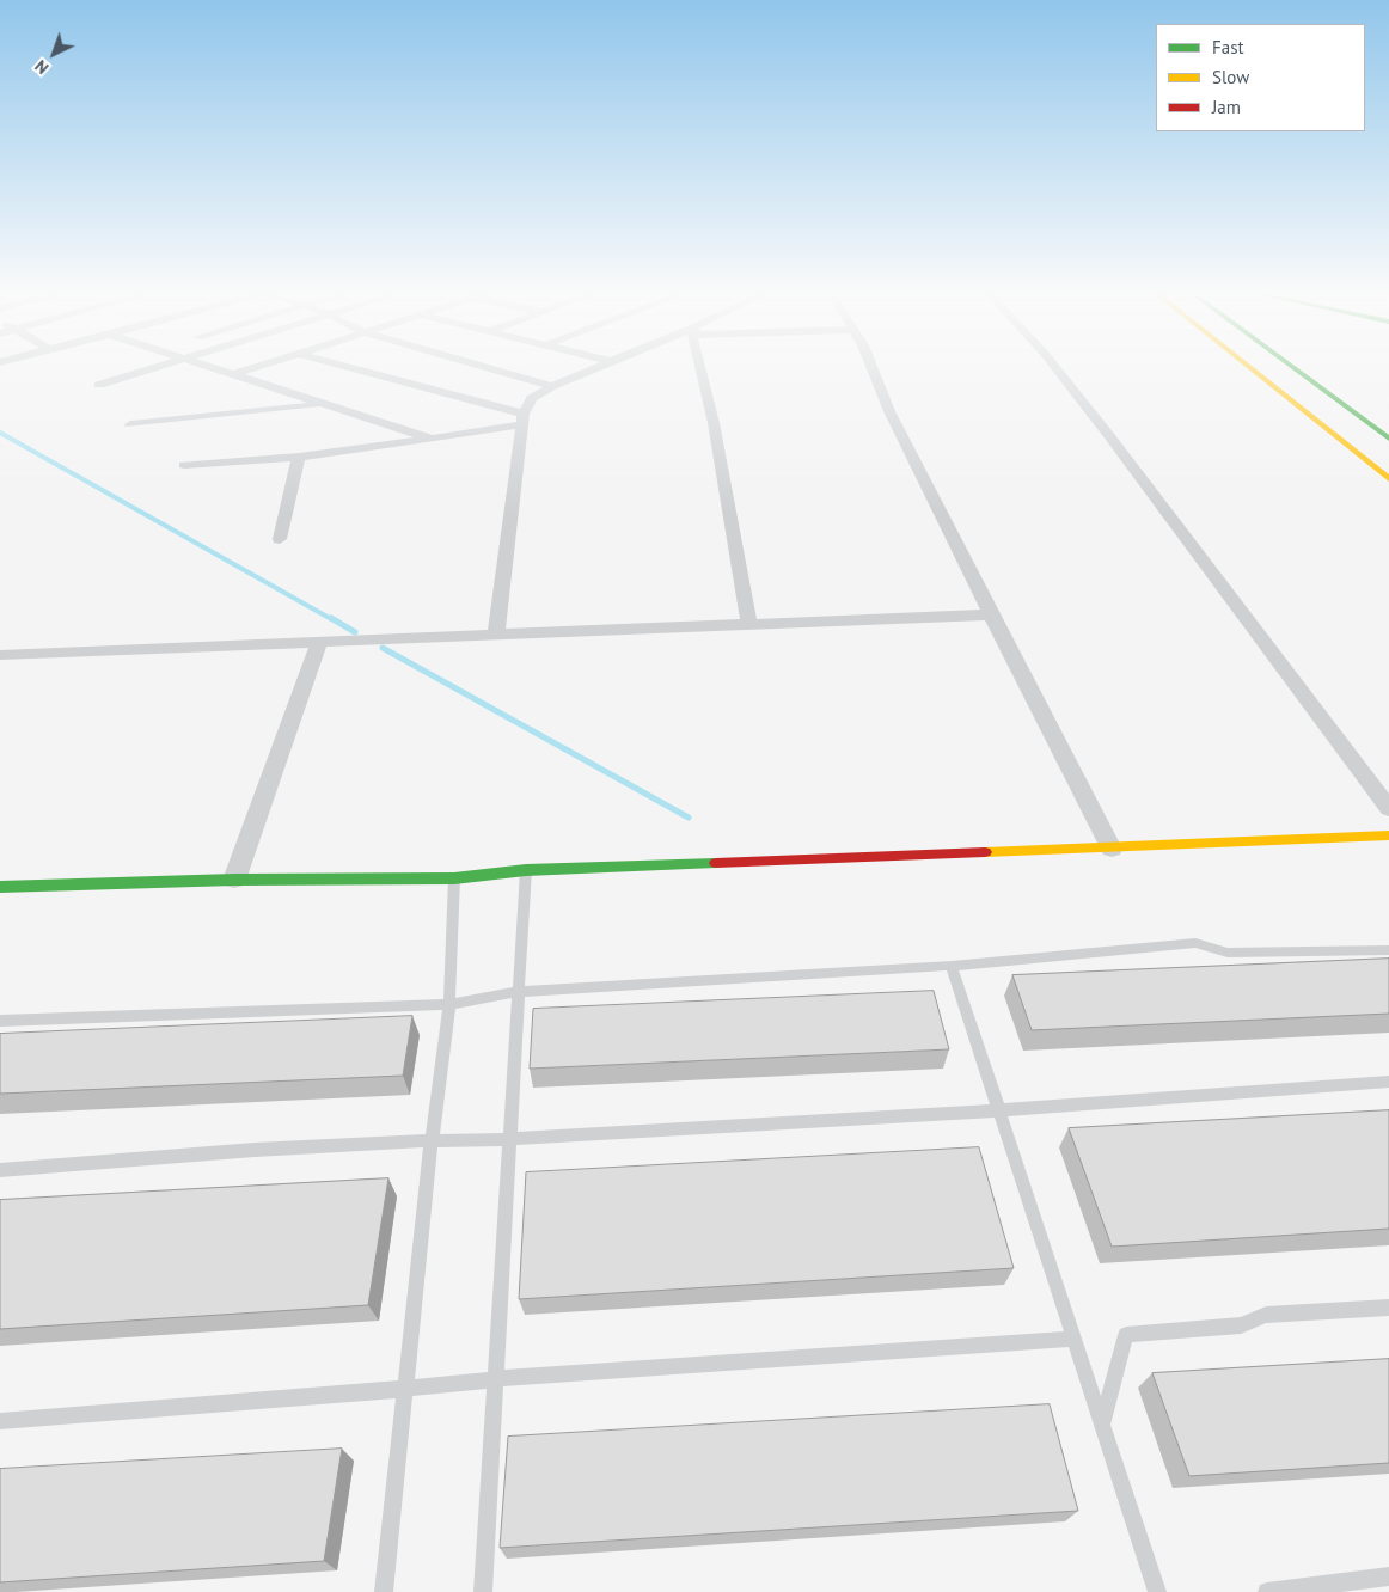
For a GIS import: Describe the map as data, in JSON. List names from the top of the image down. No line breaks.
{"legend":["Fast","Slow","Jam"],"north":"bottom left"}
